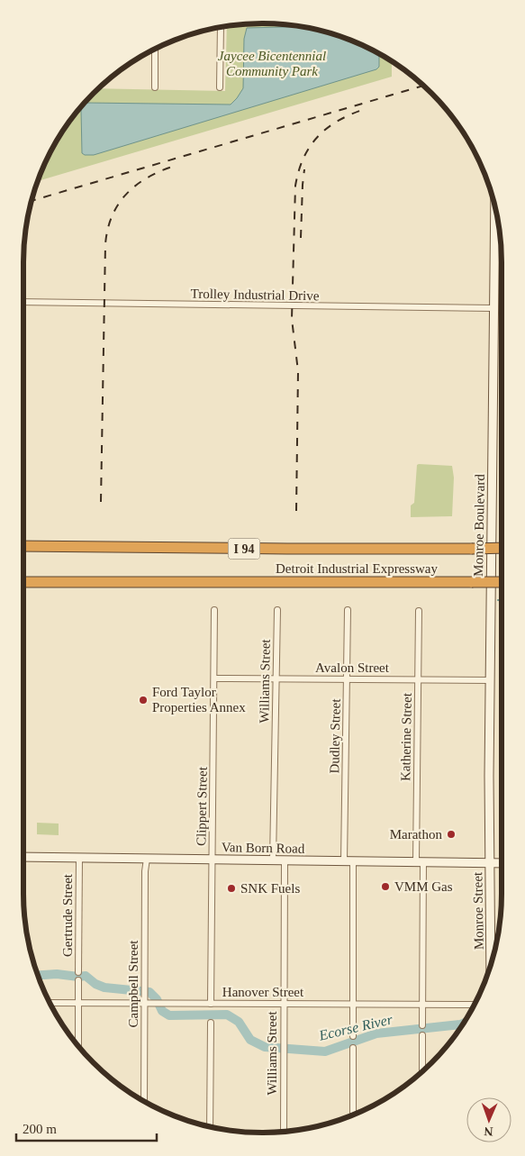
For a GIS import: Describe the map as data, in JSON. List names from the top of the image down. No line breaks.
{"streets":{"highway":["I 94","Detroit Industrial Expressway"],"street":["Trolley Industrial Drive","Monroe Boulevard","Avalon Street","Williams Street","Dudley Street","Katherine Street","Clippert Street","Van Born Road","Monroe Street","Gertrude Street","Campbell Street","Hanover Street"]},"crossings":[["Trolley Industrial Drive","Monroe Boulevard"],["Monroe Boulevard","Avalon Street"],["Monroe Boulevard","Van Born Road"],["Monroe Boulevard","Monroe Street"],["Avalon Street","Williams Street"],["Avalon Street","Dudley Street"],["Avalon Street","Katherine Street"],["Avalon Street","Clippert Street"],["Williams Street","Van Born Road"],["Williams Street","Hanover Street"],["Dudley Street","Van Born Road"],["Katherine Street","Van Born Road"],["Katherine Street","Hanover Street"],["Clippert Street","Van Born Road"],["Clippert Street","Hanover Street"],["Van Born Road","Monroe Street"],["Van Born Road","Gertrude Street"],["Van Born Road","Campbell Street"],["Campbell Street","Hanover Street"]],"water":["Ecorse River"],"parks":["Jaycee Bicentennial Community Park"],"places":["Ford Taylor Properties Annex","Marathon","VMM Gas","SNK Fuels"],"scale_bar":"200 m","north":"bottom"}
